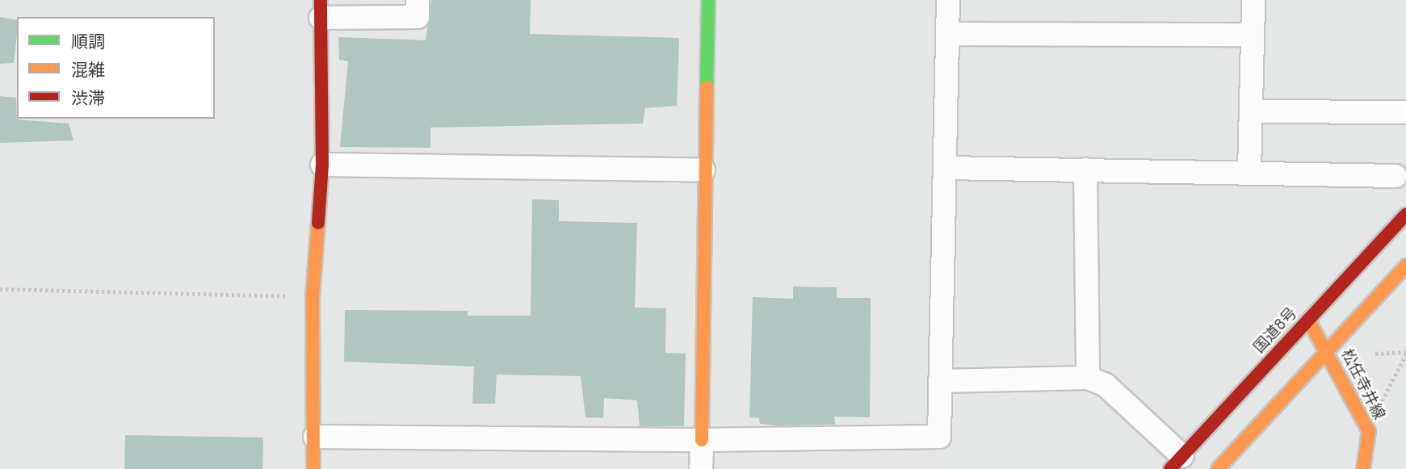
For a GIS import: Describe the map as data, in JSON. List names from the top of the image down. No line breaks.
{"streets":{"main road":["国道8号","松任寺井線"]},"crossings":[["国道8号","松任寺井線"]],"legend":["順調","混雑","渋滞"]}
